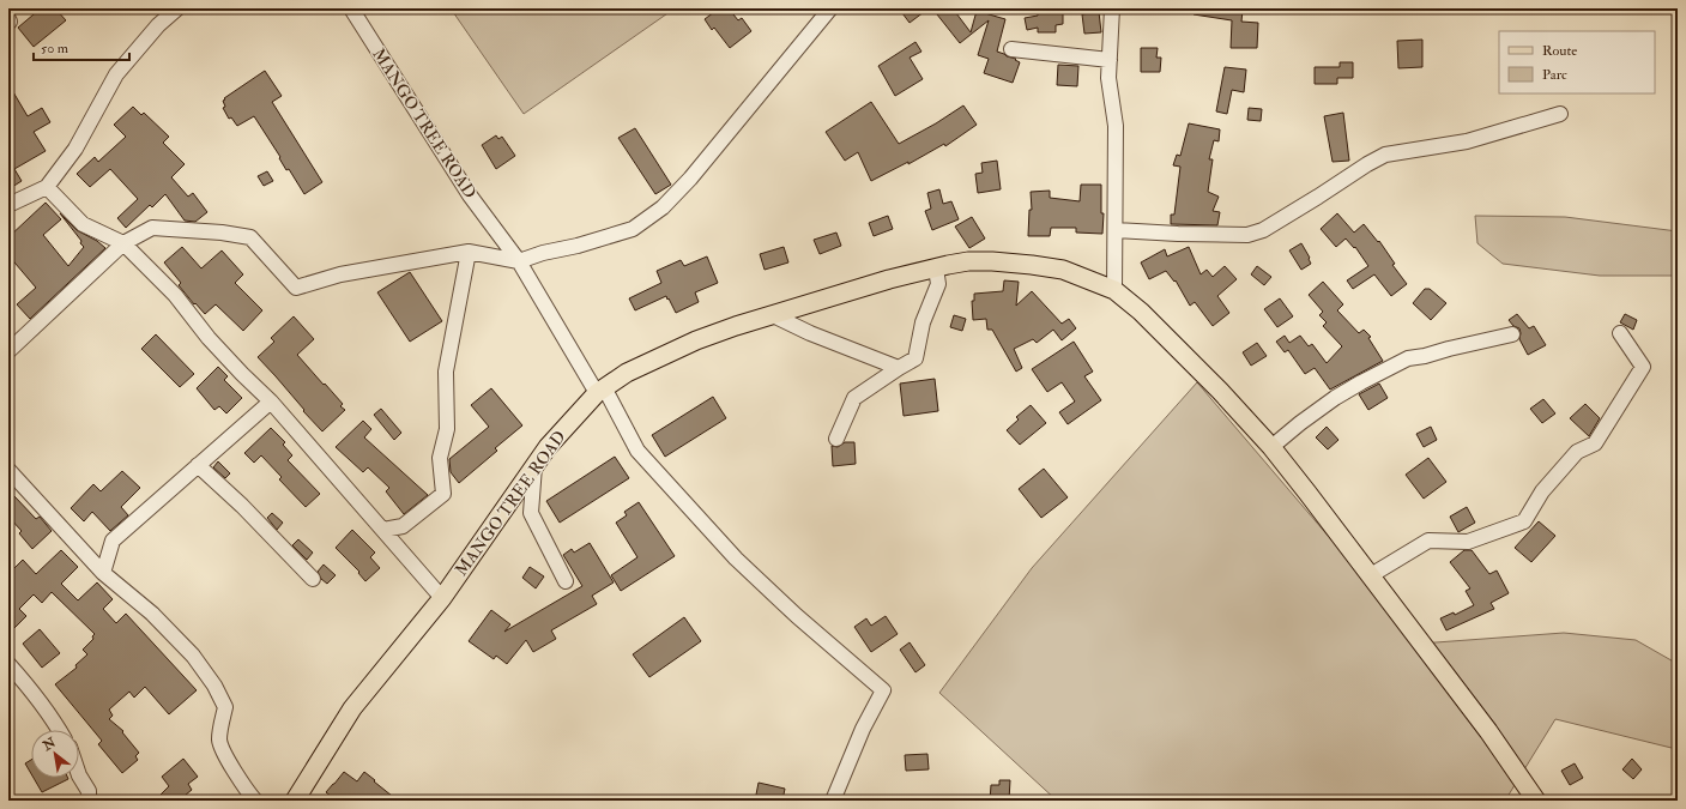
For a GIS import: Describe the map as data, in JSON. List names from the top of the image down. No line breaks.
{"streets":{"main road":["MANGO TREE ROAD"]},"legend":["Route","Parc"],"scale_bar":"50 m","north":"top left"}
